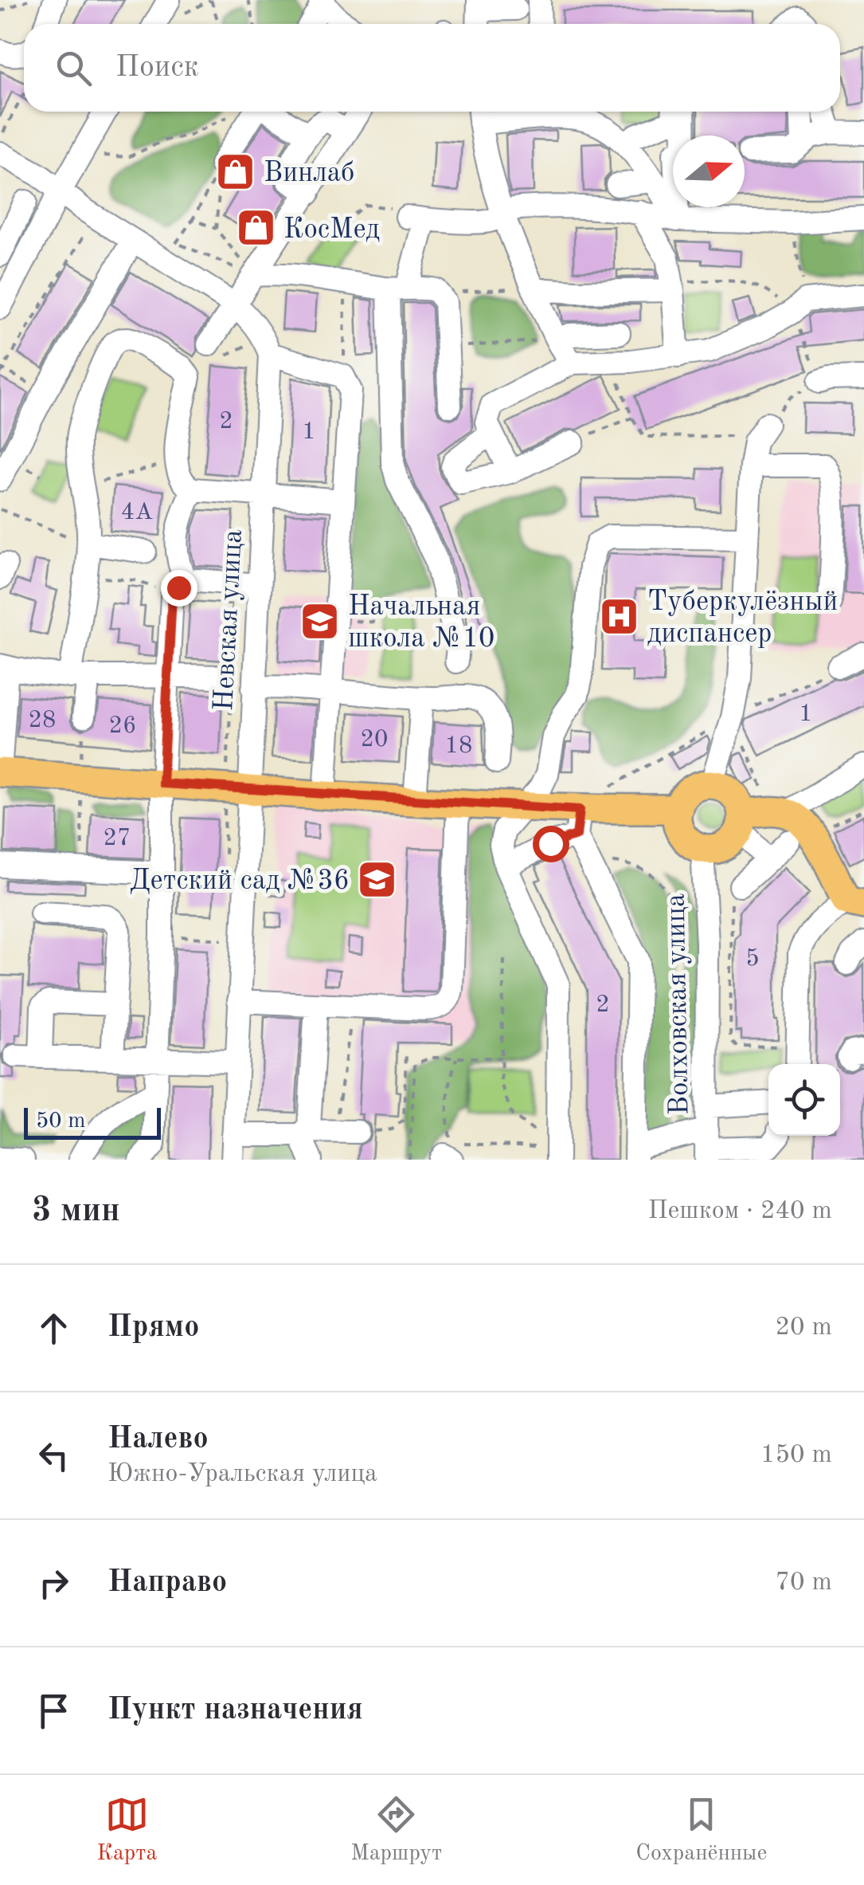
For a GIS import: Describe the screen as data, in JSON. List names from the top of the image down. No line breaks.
{"streets":{"street":["Невская улица","Волховская улица"]},"places":{"shop":["Винлаб","КосМед"],"hospital":["Туберкулёзный диспансер"],"school or university":["Начальная школа №10","Детский сад №36"]},"house_numbers":["2","1","4А","1","28","26","20","18","27","5","2"],"scale_bar":"50 m","north":"right","page":{"search":"Поиск","scale":"50 m","heading":["3 мин","Пешком · 240 m"],"list":[["Прямо","20 m"],["Налево","Южно-Уральская улица","150 m"],["Направо","70 m"],"Пункт назначения"],"nav":["Карта","Маршрут","Сохранённые"]}}
